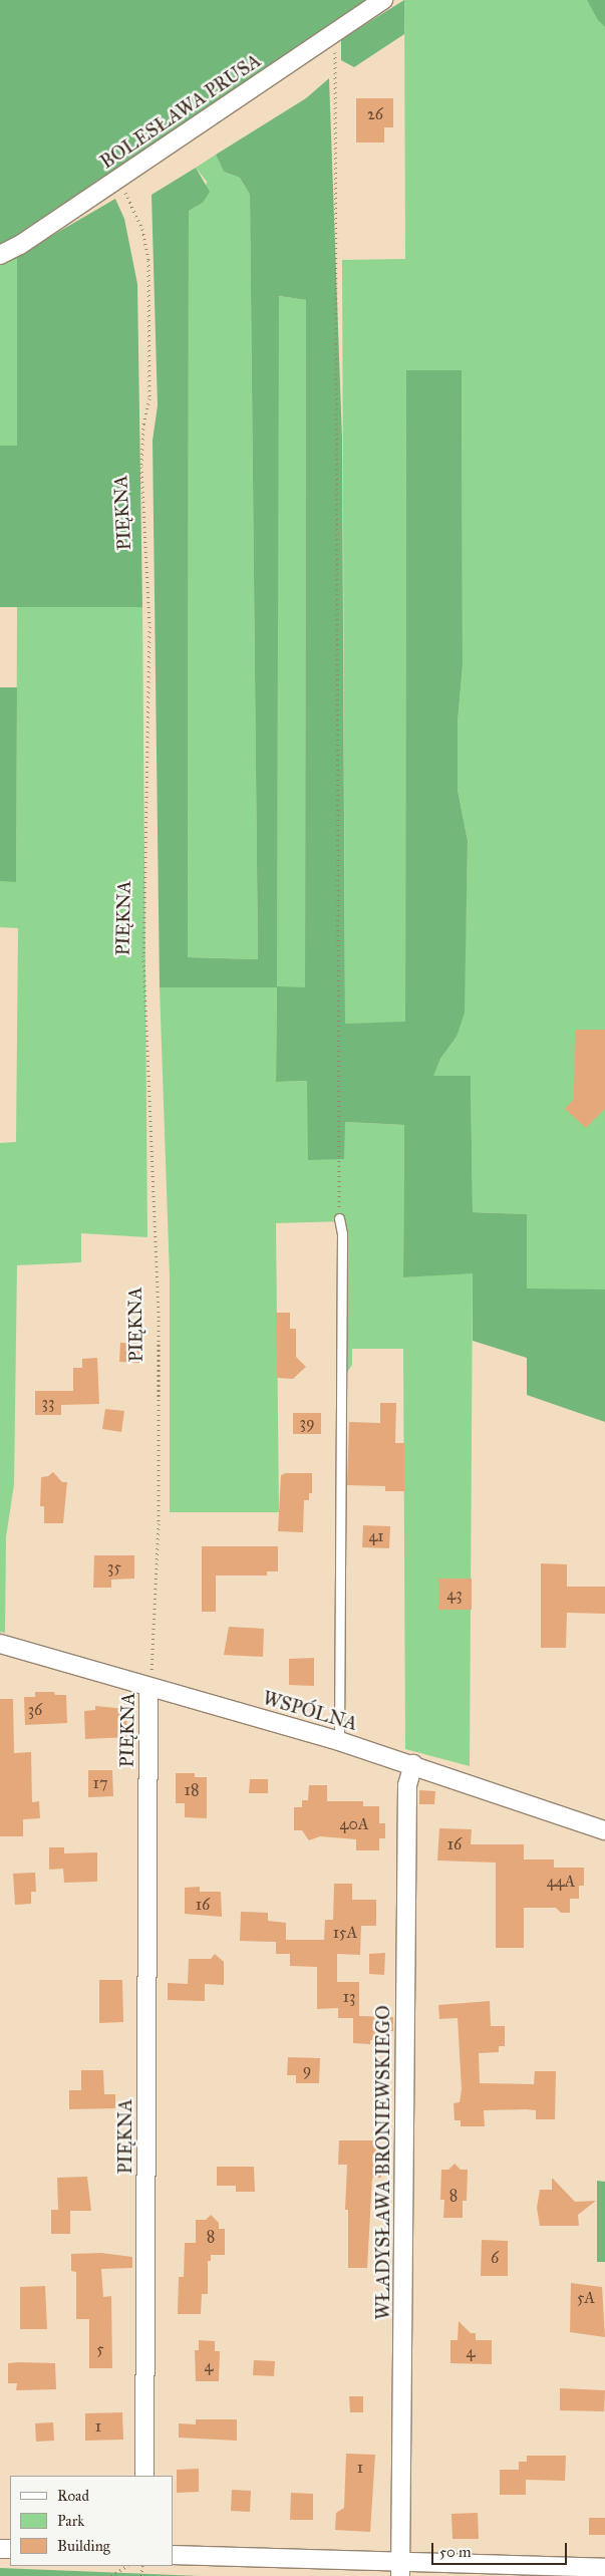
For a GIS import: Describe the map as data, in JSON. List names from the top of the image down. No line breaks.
{"streets":{"street":["BOLESŁAWA PRUSA","PIĘKNA","WSPÓLNA","WŁADYSŁAWA BRONIEWSKIEGO"]},"crossings":[["BOLESŁAWA PRUSA","PIĘKNA"],["PIĘKNA","WSPÓLNA"],["WSPÓLNA","WŁADYSŁAWA BRONIEWSKIEGO"]],"house_numbers":["26","33","39","41","35","43","36","17","18","40A","16","44A","16","15A","13","9","8","8","6","5A","5","4","4","1","1"],"legend":["Road","Park","Building"],"scale_bar":"50 m"}
